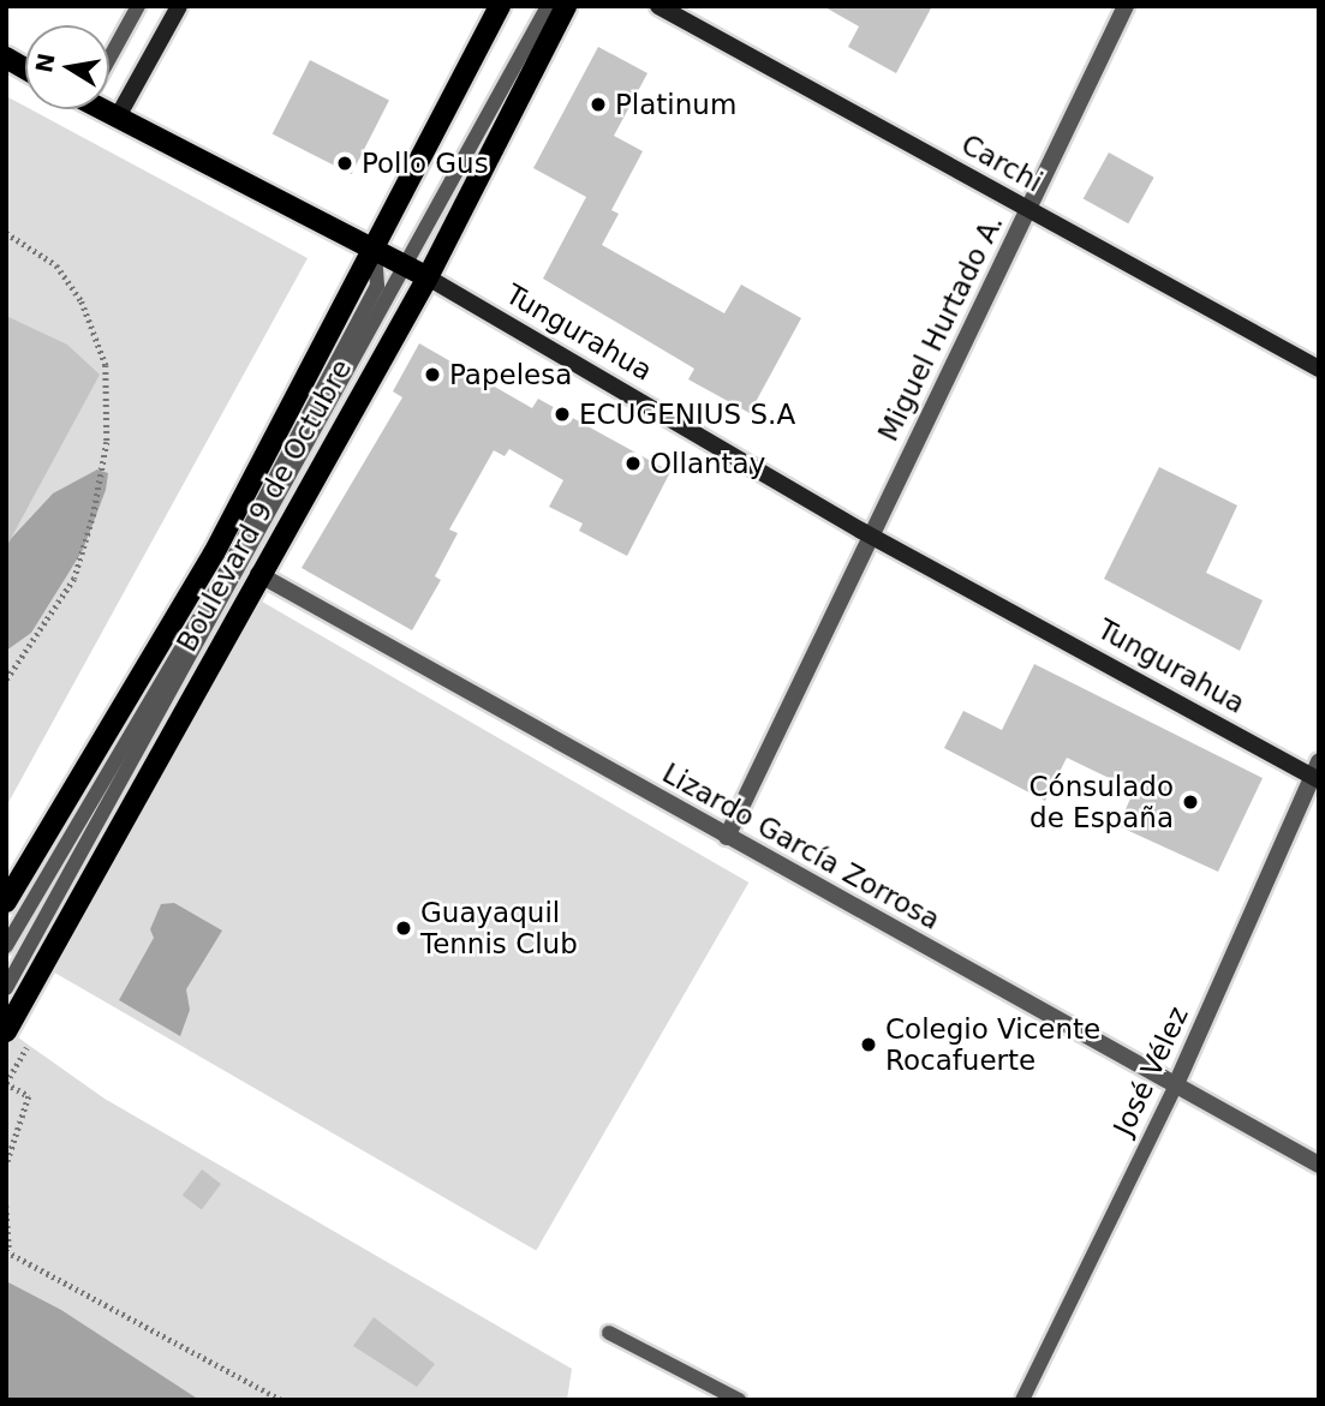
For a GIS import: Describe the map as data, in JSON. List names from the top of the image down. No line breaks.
{"streets":{"main road":["Carchi","Tungurahua","Boulevard 9 de Octubre"],"street":["Miguel Hurtado A.","Lizardo García Zorrosa","José Vélez"]},"crossings":[["Carchi","Miguel Hurtado A."],["Miguel Hurtado A.","Tungurahua"],["Miguel Hurtado A.","Lizardo García Zorrosa"],["Tungurahua","Boulevard 9 de Octubre"],["Tungurahua","José Vélez"],["Boulevard 9 de Octubre","Lizardo García Zorrosa"],["Lizardo García Zorrosa","José Vélez"]],"places":["Platinum","Pollo Gus","Papelesa","ECUGENIUS S.A","Ollantay","Cónsulado de España","Guayaquil Tennis Club","Colegio Vicente Rocafuerte"],"north":"left"}
